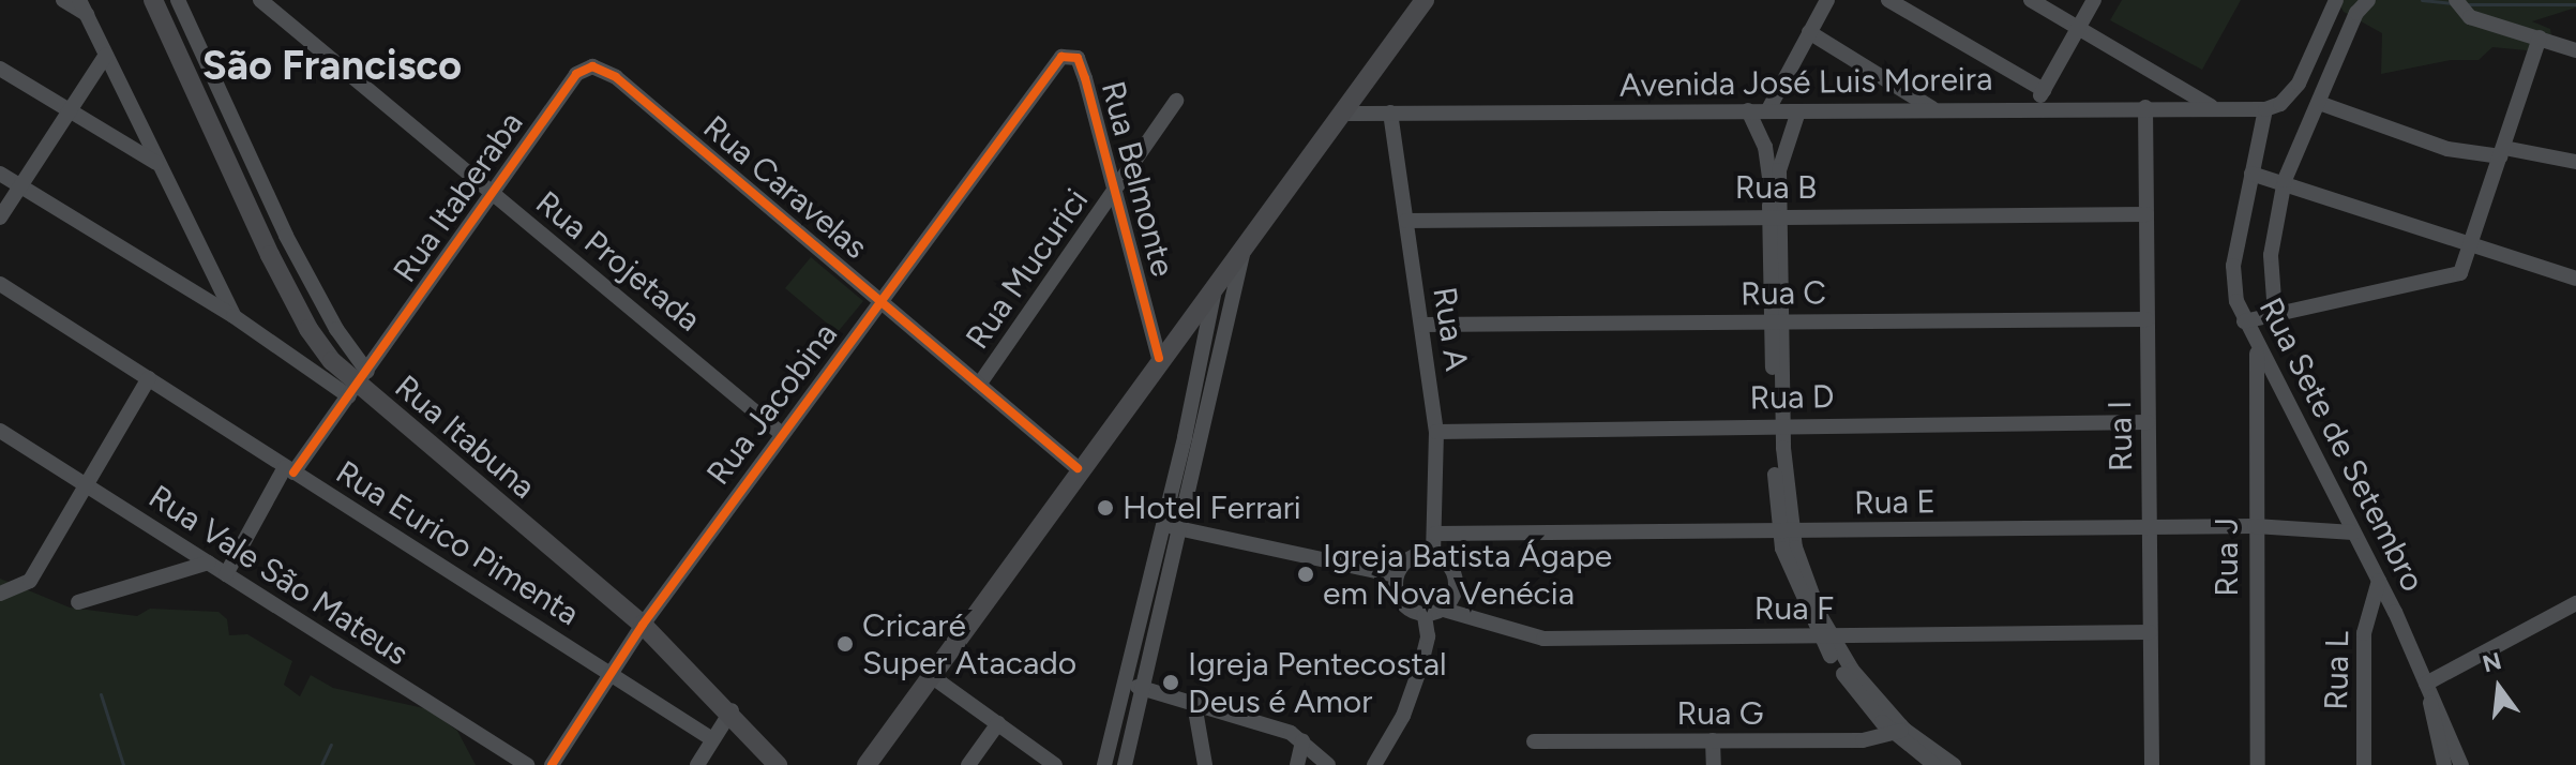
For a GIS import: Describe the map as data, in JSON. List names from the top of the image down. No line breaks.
{"streets":{"main road":["Rua Itabuna"],"street":["Avenida José Luis Moreira","Rua Belmonte","Rua Caravelas","Rua B","Rua Itaberaba","Rua Projetada","Rua Mucurici","Rua C","Rua A","Rua D","Rua Jacobina","Rua I","Rua Sete de Setembro","Rua E","Rua Eurico Pimenta","Rua J","Rua Vale São Mateus","Rua F","Rua L","Rua G"]},"crossings":[["Avenida José Luis Moreira","Rua A"],["Avenida José Luis Moreira","Rua I"],["Avenida José Luis Moreira","Rua Sete de Setembro"],["Rua Belmonte","Rua Mucurici"],["Rua Belmonte","Rua Jacobina"],["Rua Caravelas","Rua Itaberaba"],["Rua Caravelas","Rua Mucurici"],["Rua Caravelas","Rua Jacobina"],["Rua B","Rua A"],["Rua B","Rua I"],["Rua Itaberaba","Rua Projetada"],["Rua Itaberaba","Rua Itabuna"],["Rua Itaberaba","Rua Eurico Pimenta"],["Rua Itaberaba","Rua Vale São Mateus"],["Rua Projetada","Rua Jacobina"],["Rua C","Rua A"],["Rua C","Rua I"],["Rua A","Rua D"],["Rua A","Rua E"],["Rua A","Rua F"],["Rua D","Rua I"],["Rua Jacobina","Rua Itabuna"],["Rua Jacobina","Rua Eurico Pimenta"],["Rua I","Rua E"],["Rua I","Rua F"],["Rua Sete de Setembro","Rua E"],["Rua Sete de Setembro","Rua J"],["Rua Sete de Setembro","Rua L"],["Rua E","Rua J"]],"districts":["São Francisco"],"places":["Hotel Ferrari","Igreja Batista Ágape em Nova Venécia","Cricaré Super Atacado","Igreja Pentecostal Deus é Amor"],"north":"top"}
